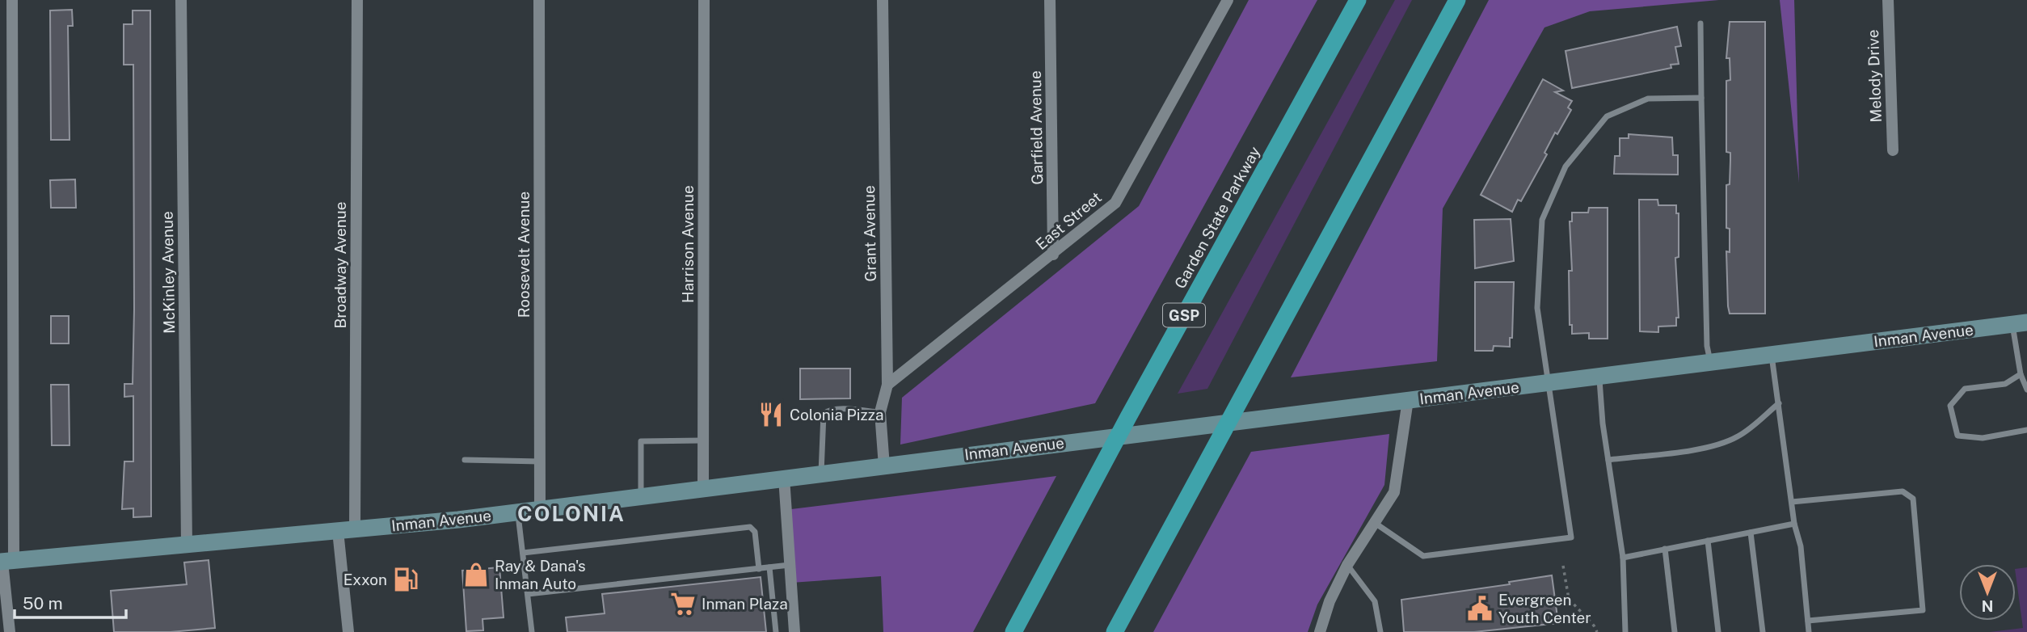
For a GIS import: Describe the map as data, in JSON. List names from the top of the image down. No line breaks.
{"streets":{"highway":["Garden State Parkway","GSP"],"main road":["Inman Avenue"],"street":["Melody Drive","Garfield Avenue","East Street","Grant Avenue","Harrison Avenue","Roosevelt Avenue","Broadway Avenue","McKinley Avenue"]},"crossings":[["Garfield Avenue","East Street"],["East Street","Grant Avenue"],["Grant Avenue","Inman Avenue"],["Harrison Avenue","Inman Avenue"],["Roosevelt Avenue","Inman Avenue"],["Broadway Avenue","Inman Avenue"],["McKinley Avenue","Inman Avenue"]],"districts":["COLONIA"],"places":{"restaurant":["Colonia Pizza"],"shop":["Ray & Dana's Inman Auto"],"fuel station":["Exxon"],"supermarket":["Inman Plaza"],"public building":["Evergreen Youth Center"]},"scale_bar":"50 m","north":"bottom"}
